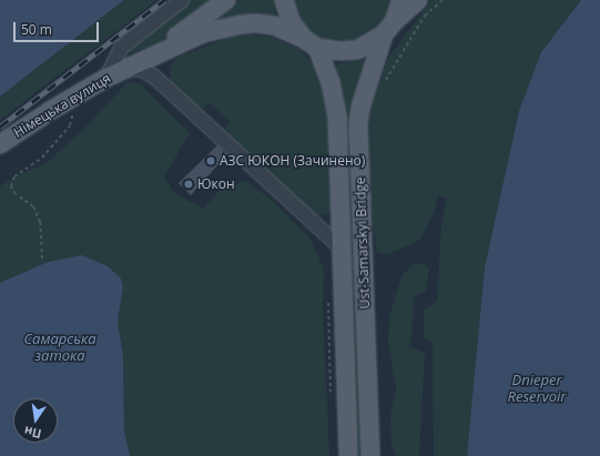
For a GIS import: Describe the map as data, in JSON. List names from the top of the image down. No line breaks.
{"streets":{"main road":["Німецька вулиця","Ust-Samarskyi Bridge"]},"crossings":[["Німецька вулиця","Ust-Samarskyi Bridge"]],"water":["Самарська затока","Dnieper Reservoir"],"places":["АЗС ЮКОН (Зачинено)","Юкон"],"scale_bar":"50 m","north":"bottom"}
